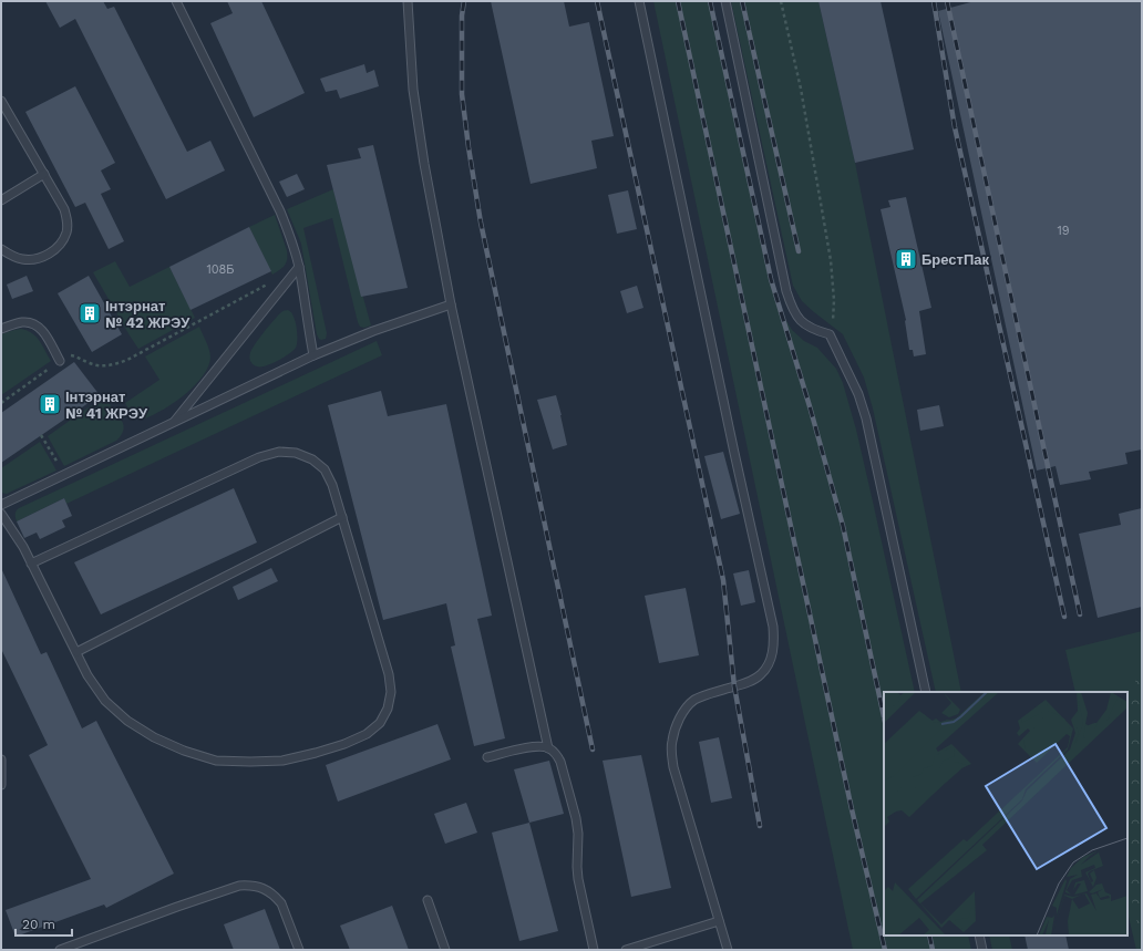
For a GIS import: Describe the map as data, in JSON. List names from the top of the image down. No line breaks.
{"places":{"building":["БрестПак","Інтэрнат № 42 ЖРЭУ","Інтэрнат № 41 ЖРЭУ"]},"house_numbers":["19","108Б"],"scale_bar":"20 m"}
